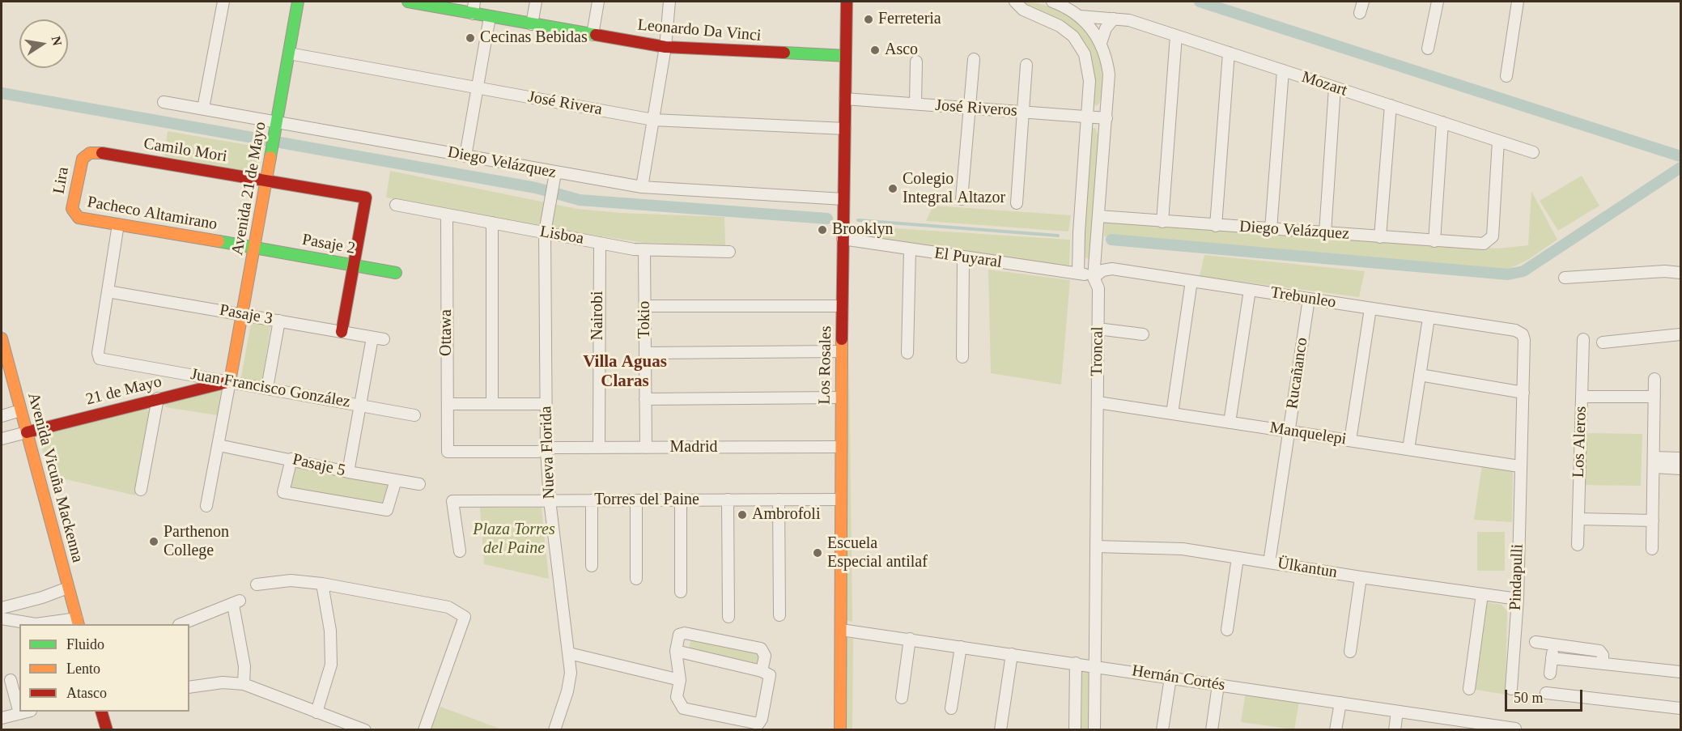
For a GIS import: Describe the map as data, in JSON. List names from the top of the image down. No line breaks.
{"streets":{"street":["Leonardo Da Vinci","Mozart","José Rivera","José Riveros","Camilo Mori","Diego Velázquez","Lira","Avenida 21 de Mayo","Pacheco Altamirano","Lisboa","Pasaje 2","El Puyaral","Trebunleo","Pasaje 3","Nairobi","Tokio","Ottawa","Troncal","Los Rosales","Rucañanco","Juan Francisco González","21 de Mayo","Manquelepi","Los Aleros","Madrid","Nueva Florida","Pasaje 5","Avenida Vicuña Mackenna","Torres del Paine","Ülkantun","Pindapulli","Hernán Cortés"]},"crossings":[["Leonardo Da Vinci","Los Rosales"],["Mozart","Diego Velázquez"],["Mozart","Troncal"],["José Rivera","Avenida 21 de Mayo"],["José Rivera","Los Rosales"],["José Riveros","Troncal"],["José Riveros","Los Rosales"],["Camilo Mori","Lira"],["Camilo Mori","Avenida 21 de Mayo"],["Camilo Mori","Pasaje 2"],["Diego Velázquez","Avenida 21 de Mayo"],["Diego Velázquez","Troncal"],["Diego Velázquez","Los Rosales"],["Diego Velázquez","Nueva Florida"],["Lira","Pacheco Altamirano"],["Avenida 21 de Mayo","Pacheco Altamirano"],["Avenida 21 de Mayo","Pasaje 2"],["Avenida 21 de Mayo","Pasaje 3"],["Avenida 21 de Mayo","Juan Francisco González"],["Avenida 21 de Mayo","21 de Mayo"],["Pacheco Altamirano","Pasaje 2"],["Lisboa","Nairobi"],["Lisboa","Tokio"],["Lisboa","Ottawa"],["Lisboa","Nueva Florida"],["El Puyaral","Trebunleo"],["El Puyaral","Troncal"],["El Puyaral","Los Rosales"],["Trebunleo","Troncal"],["Trebunleo","Rucañanco"],["Trebunleo","Pindapulli"],["Pasaje 3","Juan Francisco González"],["Nairobi","Madrid"],["Tokio","Madrid"],["Ottawa","Madrid"],["Troncal","Manquelepi"],["Troncal","Ülkantun"],["Troncal","Hernán Cortés"],["Los Rosales","Madrid"],["Los Rosales","Torres del Paine"],["Los Rosales","Hernán Cortés"],["Rucañanco","Manquelepi"],["Rucañanco","Ülkantun"],["Juan Francisco González","21 de Mayo"],["21 de Mayo","Avenida Vicuña Mackenna"],["Manquelepi","Pindapulli"],["Madrid","Nueva Florida"],["Nueva Florida","Torres del Paine"],["Ülkantun","Pindapulli"]],"districts":["Villa Aguas Claras"],"parks":["Plaza Torres del Paine"],"places":["Ferreteria","Cecinas Bebidas","Asco","Colegio Integral Altazor","Brooklyn","Ambrofoli","Parthenon College","Escuela Especial antilaf"],"legend":["Fluido","Lento","Atasco"],"scale_bar":"50 m","north":"right"}
